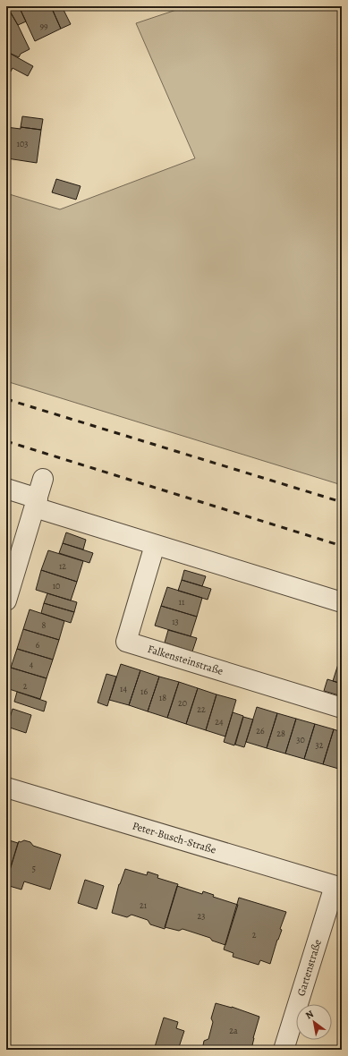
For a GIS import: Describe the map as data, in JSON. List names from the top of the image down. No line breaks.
{"streets":{"street":["Falkensteinstraße","Peter-Busch-Straße","Gartenstraße"]},"crossings":[["Peter-Busch-Straße","Gartenstraße"]],"house_numbers":["99","103","12","10","11","13","8","6","4","2","14","16","18","20","22","24","26","28","30","32","5","21","23","2","2a"],"north":"top left"}
